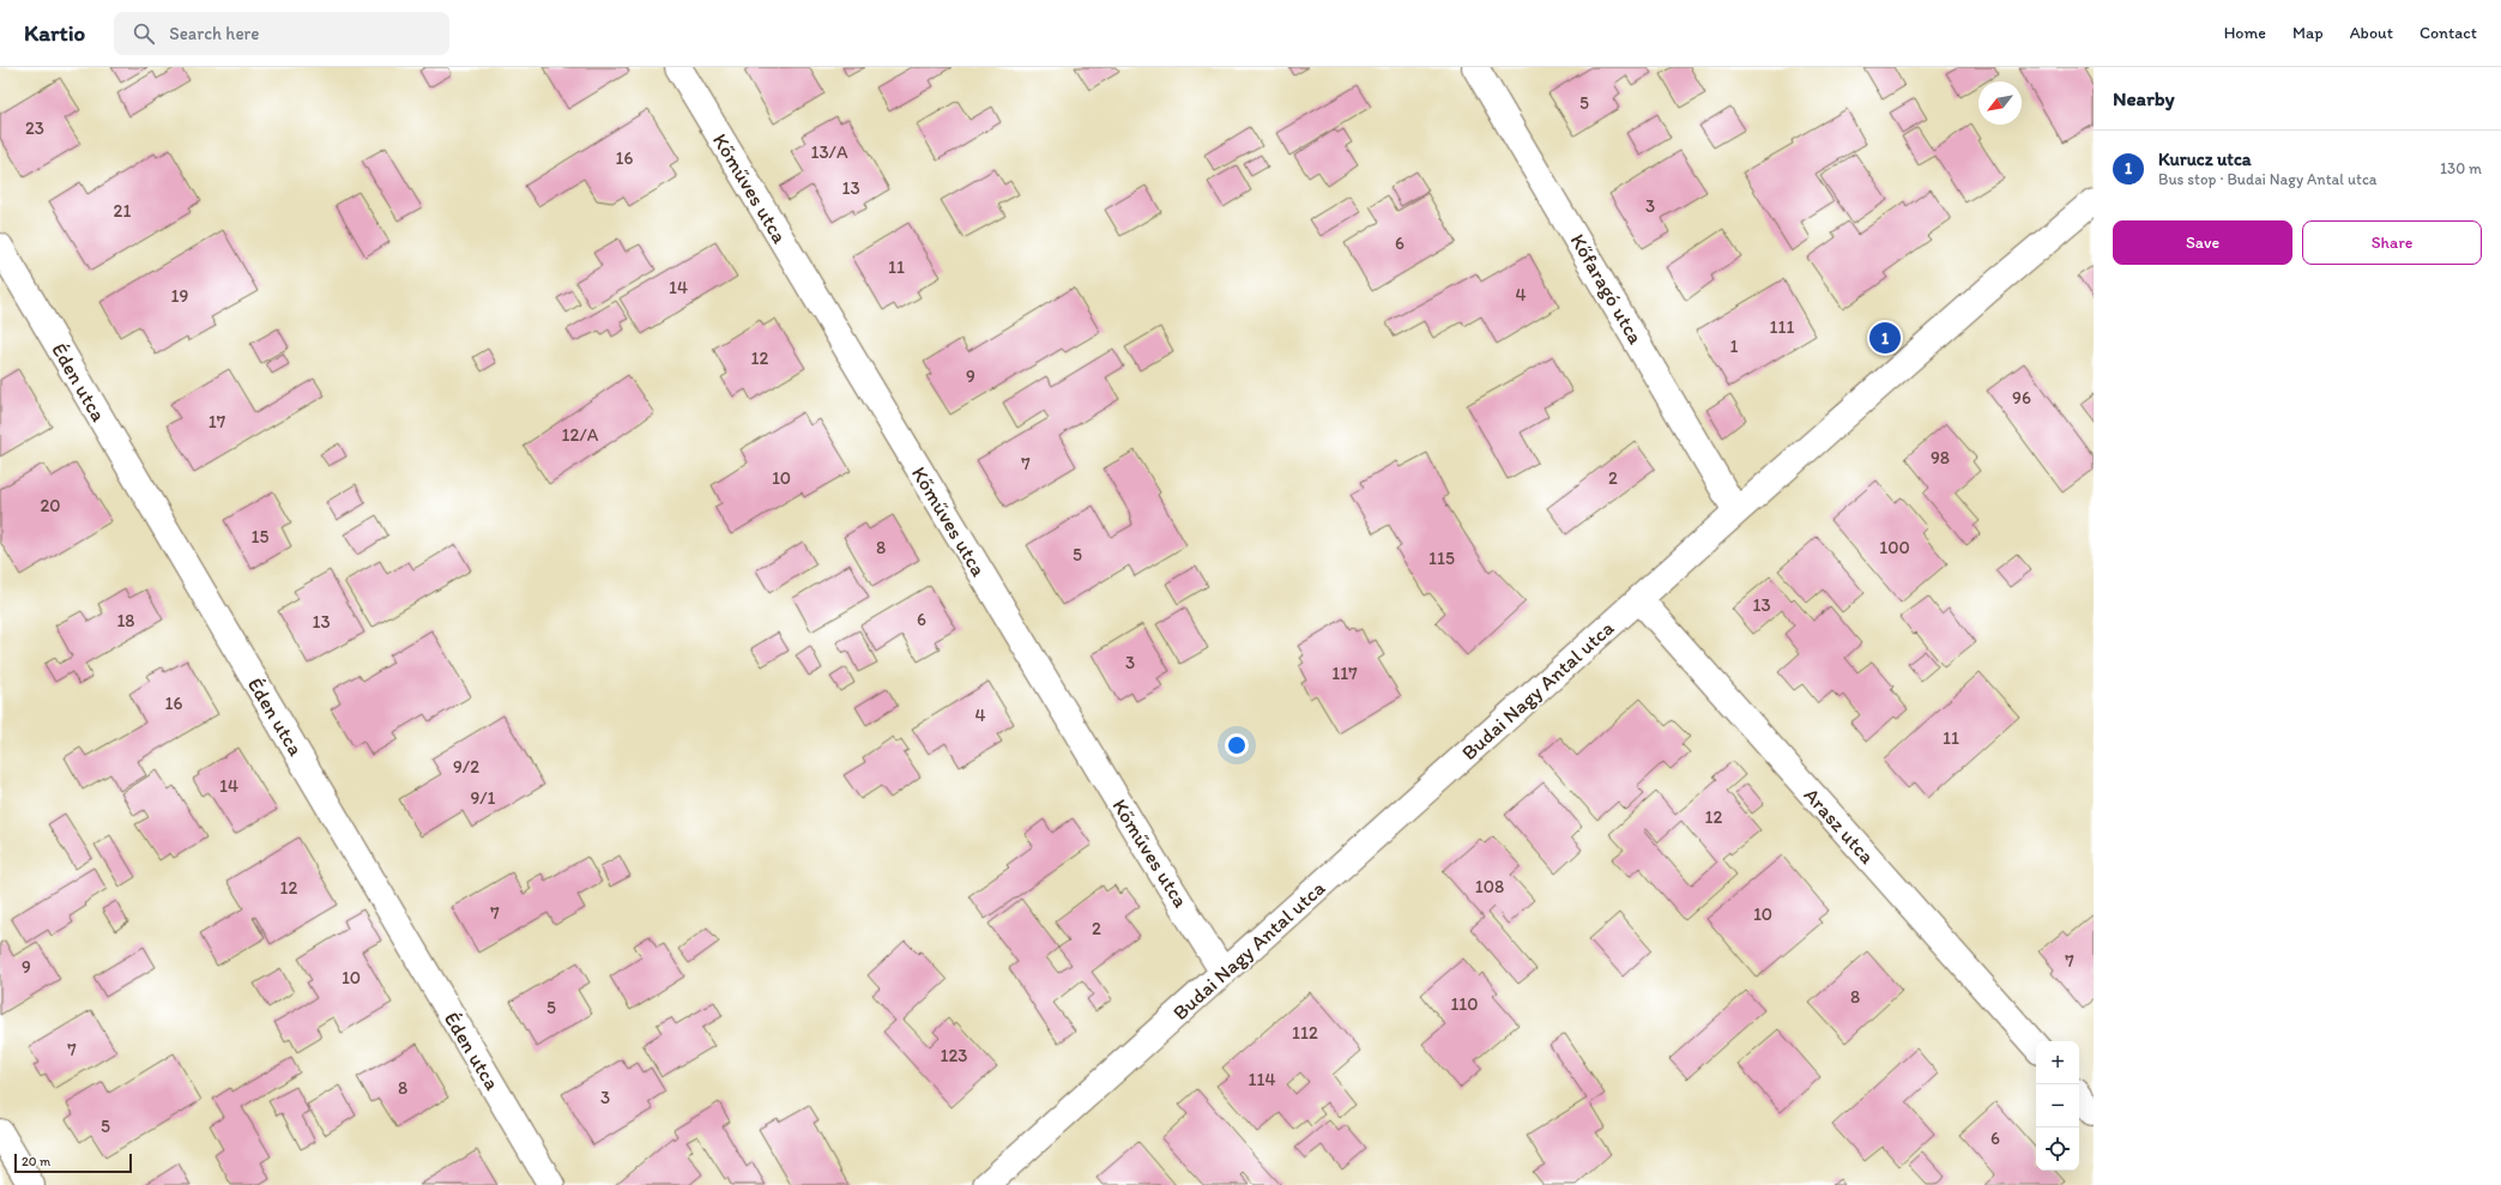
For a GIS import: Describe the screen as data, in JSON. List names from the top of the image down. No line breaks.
{"streets":{"street":["Kőműves utca","Kőfaragó utca","Éden utca","Budai Nagy Antal utca","Arasz utca"]},"crossings":[["Kőműves utca","Budai Nagy Antal utca"],["Kőfaragó utca","Budai Nagy Antal utca"],["Budai Nagy Antal utca","Arasz utca"]],"house_numbers":["5","23","13/A","16","13","3","21","6","11","14","4","19","111","1","12","9","96","17","12/A","98","7","10","2","20","15","8","100","5","115","13","6","18","13","3","117","16","4","11","9/2","14","9/1","12","108","12","7","10","2","7","9","10","8","110","5","112","7","123","114","8","3","5","6"],"scale_bar":"20 m","north":"bottom left","page":{"header":"Kartio","search":"Search here","nav":["Home","Map","About","Contact"],"heading":"Nearby","list":[{"mark":"1","name":"Kurucz utca","note":"Bus stop · Budai Nagy Antal utca","value":"130 m"}],"buttons":["Save","Share"],"pins":"1","map_buttons":["+","−"],"scale":"20 m"}}
